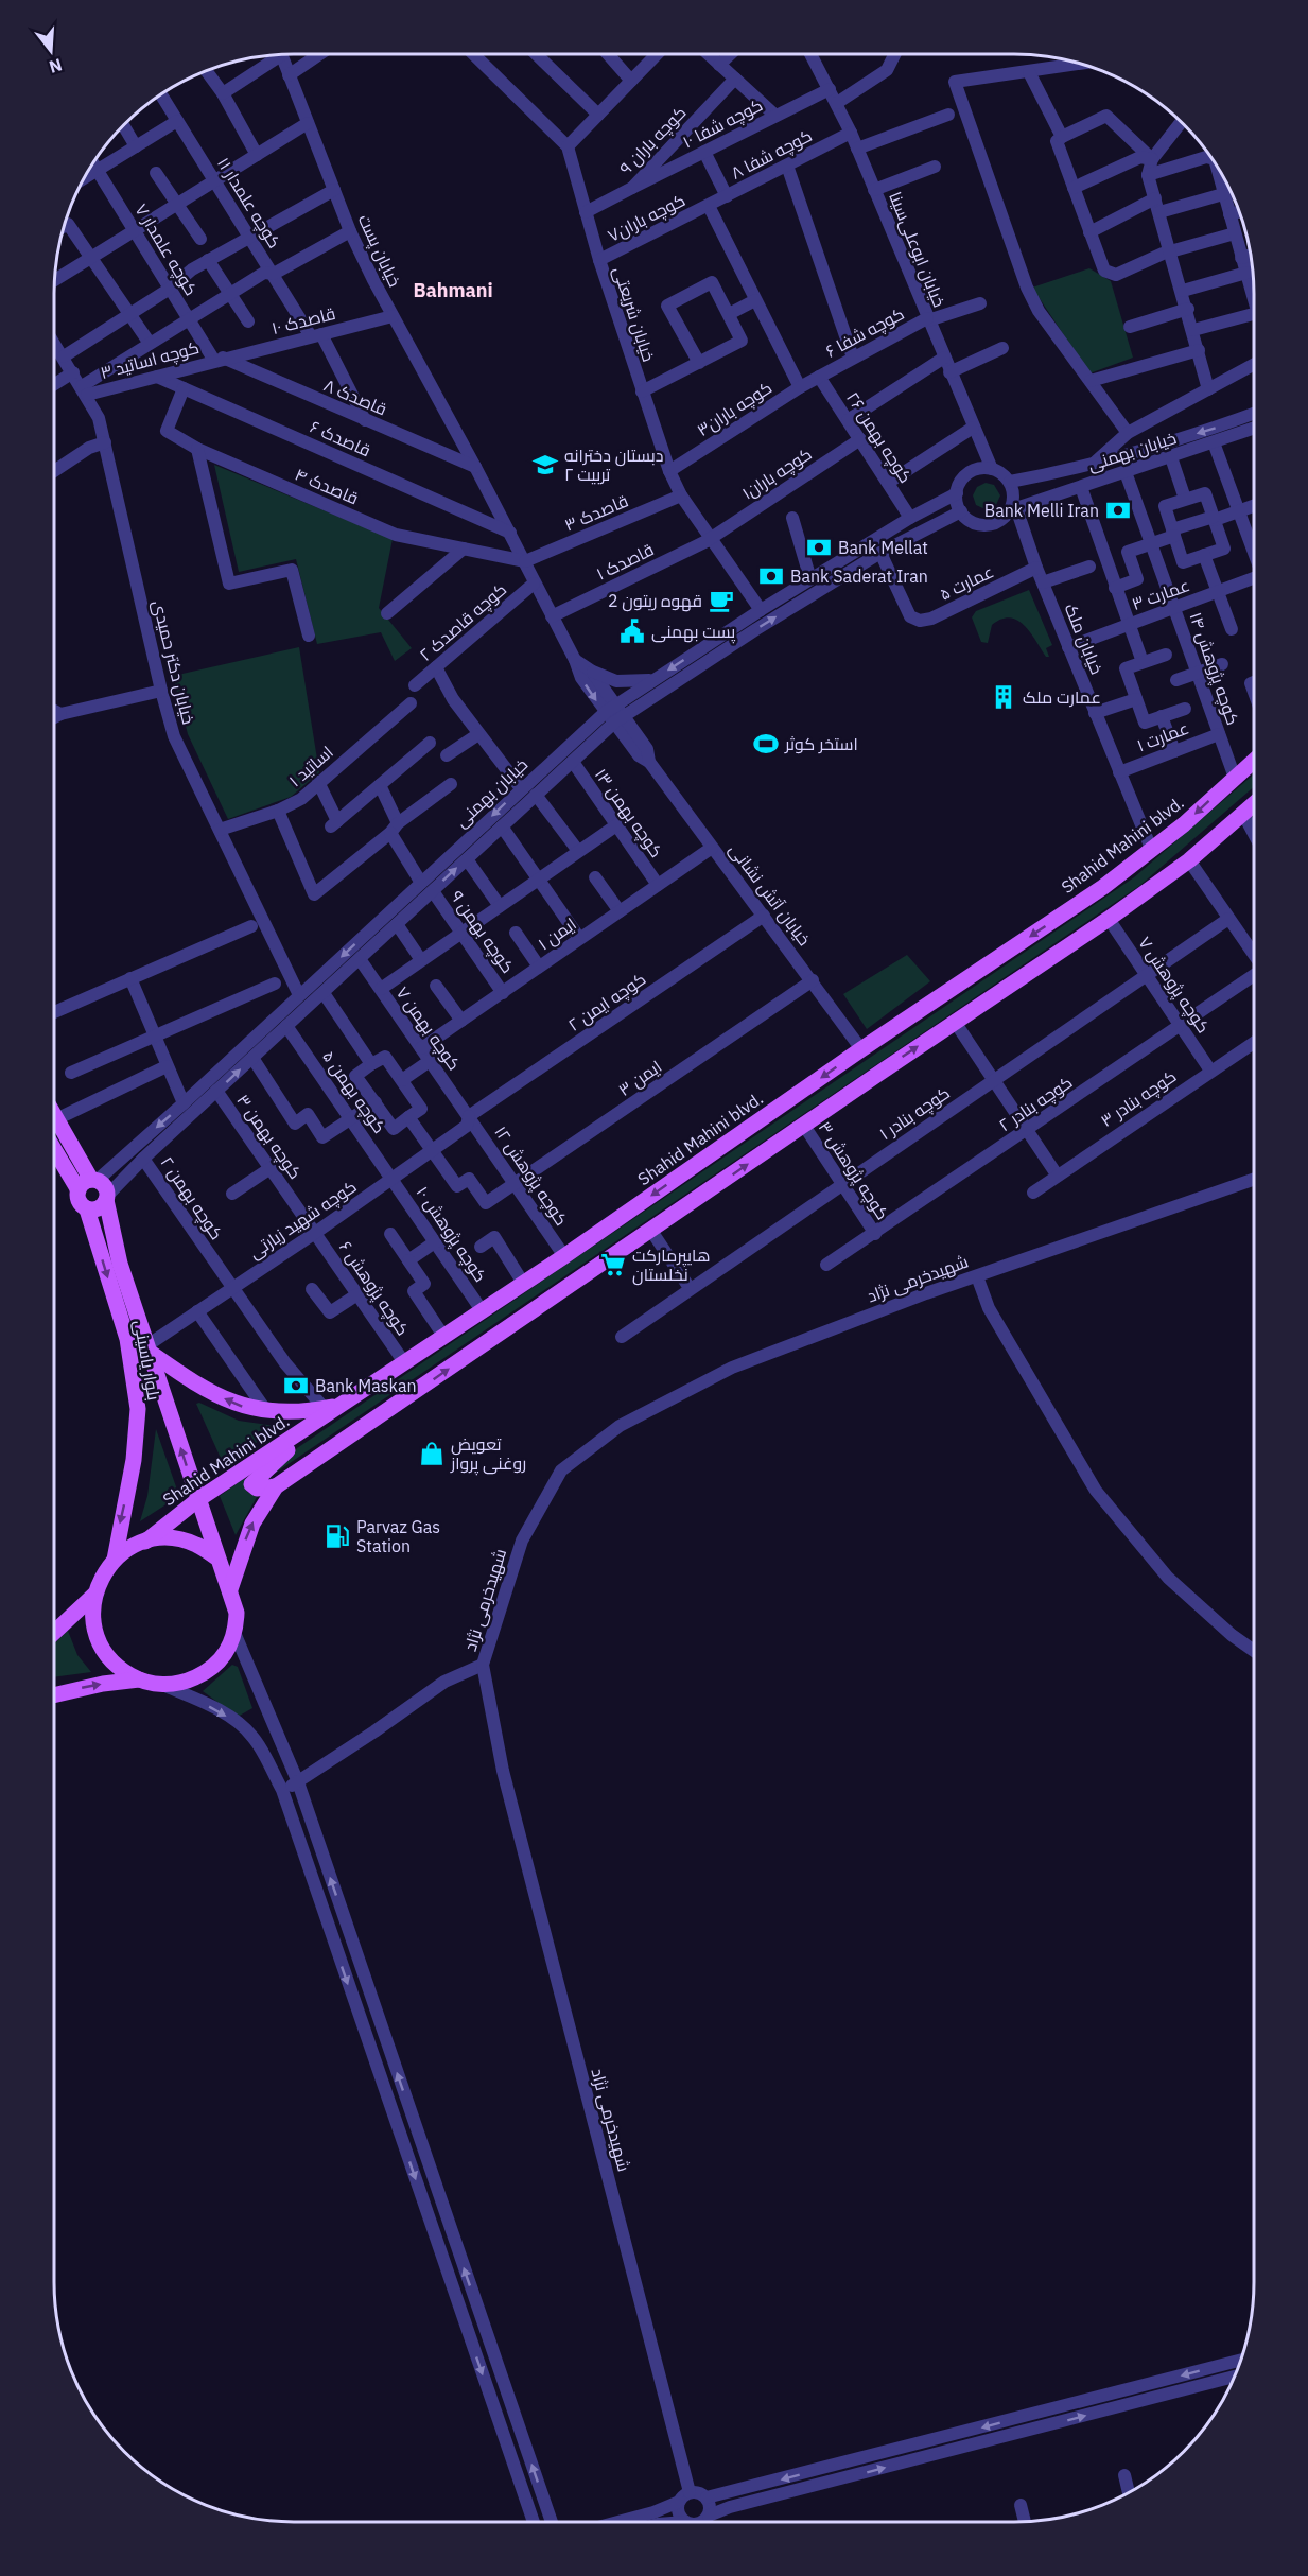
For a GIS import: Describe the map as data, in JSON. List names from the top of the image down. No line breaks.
{"streets":{"main road":["Shahid Mahini blvd.","بلوار یاسینی"],"street":["کوچه شفا ۱۰","کوچه باران ۹","کوچه شفا ۸","کوچه علمدار ۱۱","کوچه باران۷","کوچه علمدار ۷","خیابان ابوعلی‌سینا","خیابان پست","خیابان شریعتی","قاصدک ۱۰","کوچه شفا ۶","کوچه اساتید ۳","قاصدک ۸","کوچه باران۳","کوچه بهمن ۲۶","قاصدک ۶","خیابان بهمنی","کوچه باران۱","قاصدک ۴","قاصدک ۳","قاصدک ۱","عمارت ۵","عمارت ۳","کوچه قاصدک ۲","خیابان ملک","خیابان دکتر حمیدی","کوچه پژوهش ۱۴","عمارت ۱","اساتید ۱","کوچه بهمن ۱۳","خیابان آتش نشانی","کوچه بهمن ۹","ایمن ۱","کوچه پژوهش ۷","کوچه ایمن ۲","کوچه بهمن ۷","ایمن ۳","کوچه بهمن ۵","کوچه بنادر ۳","کوچه بنادر ۲","کوچه بنادر ۱","کوچه بهمن ۳","کوچه پژوهش ۳","کوچه پژوهش ۱۲","کوچه بهمن ۲","کوچه شهید زیارتی","کوچه پژوهش ۱۰","شهیدخرمی نژاد","کوچه پژوهش ۶"]},"crossings":[["کوچه شفا ۱۰","کوچه باران ۹"],["کوچه شفا ۱۰","خیابان ابوعلی‌سینا"],["کوچه باران ۹","خیابان شریعتی"],["کوچه شفا ۸","کوچه باران۷"],["کوچه شفا ۸","خیابان ابوعلی‌سینا"],["کوچه علمدار ۱۱","قاصدک ۱۰"],["کوچه علمدار ۱۱","قاصدک ۸"],["کوچه باران۷","خیابان شریعتی"],["کوچه علمدار ۷","قاصدک ۱۰"],["کوچه علمدار ۷","کوچه اساتید ۳"],["کوچه علمدار ۷","قاصدک ۸"],["خیابان ابوعلی‌سینا","کوچه شفا ۶"],["خیابان ابوعلی‌سینا","خیابان بهمنی"],["خیابان ابوعلی‌سینا","خیابان ملک"],["خیابان پست","قاصدک ۱۰"],["خیابان پست","قاصدک ۸"],["خیابان پست","قاصدک ۶"],["خیابان پست","قاصدک ۴"],["خیابان پست","قاصدک ۳"],["خیابان پست","کوچه قاصدک ۲"],["خیابان شریعتی","کوچه باران۳"],["خیابان شریعتی","خیابان بهمنی"],["خیابان شریعتی","کوچه باران۱"],["خیابان شریعتی","قاصدک ۳"],["خیابان شریعتی","قاصدک ۱"],["قاصدک ۱۰","کوچه اساتید ۳"],["قاصدک ۱۰","قاصدک ۸"],["کوچه شفا ۶","کوچه باران۳"],["کوچه شفا ۶","کوچه بهمن ۲۶"],["کوچه اساتید ۳","قاصدک ۸"],["کوچه اساتید ۳","قاصدک ۶"],["کوچه اساتید ۳","خیابان دکتر حمیدی"],["کوچه باران۳","کوچه بهمن ۲۶"],["کوچه بهمن ۲۶","خیابان بهمنی"],["کوچه بهمن ۲۶","کوچه باران۱"],["قاصدک ۶","قاصدک ۴"],["خیابان بهمنی","عمارت ۵"],["خیابان بهمنی","خیابان ملک"],["خیابان بهمنی","خیابان دکتر حمیدی"],["خیابان بهمنی","کوچه پژوهش ۱۴"],["خیابان بهمنی","کوچه بهمن ۱۳"],["خیابان بهمنی","خیابان آتش نشانی"],["خیابان بهمنی","کوچه بهمن ۹"],["خیابان بهمنی","کوچه بهمن ۷"],["خیابان بهمنی","کوچه بهمن ۵"],["خیابان بهمنی","کوچه بهمن ۳"],["خیابان بهمنی","کوچه بهمن ۲"],["خیابان بهمنی","بلوار یاسینی"],["کوچه باران۱","قاصدک ۱"],["قاصدک ۴","قاصدک ۳"],["عمارت ۵","خیابان ملک"],["عمارت ۳","خیابان ملک"],["عمارت ۳","کوچه پژوهش ۱۴"],["خیابان ملک","عمارت ۱"],["خیابان ملک","Shahid Mahini blvd."],["خیابان دکتر حمیدی","اساتید ۱"],["کوچه پژوهش ۱۴","عمارت ۱"],["کوچه پژوهش ۱۴","Shahid Mahini blvd."],["کوچه بهمن ۱۳","ایمن ۱"],["Shahid Mahini blvd.","خیابان آتش نشانی"],["Shahid Mahini blvd.","کوچه پژوهش ۱۲"],["Shahid Mahini blvd.","کوچه بهمن ۲"],["Shahid Mahini blvd.","کوچه پژوهش ۱۰"],["Shahid Mahini blvd.","کوچه پژوهش ۶"],["Shahid Mahini blvd.","بلوار یاسینی"],["خیابان آتش نشانی","ایمن ۱"],["خیابان آتش نشانی","کوچه ایمن ۲"],["خیابان آتش نشانی","ایمن ۳"],["کوچه بهمن ۹","ایمن ۱"],["ایمن ۱","کوچه بهمن ۷"],["کوچه پژوهش ۷","کوچه بنادر ۳"],["کوچه پژوهش ۷","کوچه بنادر ۲"],["کوچه پژوهش ۷","کوچه بنادر ۱"],["کوچه ایمن ۲","کوچه بهمن ۷"],["کوچه ایمن ۲","کوچه پژوهش ۱۲"],["کوچه ایمن ۲","کوچه شهید زیارتی"],["کوچه بهمن ۷","کوچه پژوهش ۱۲"],["کوچه بهمن ۷","کوچه شهید زیارتی"],["ایمن ۳","کوچه پژوهش ۱۲"],["ایمن ۳","کوچه شهید زیارتی"],["کوچه بهمن ۵","کوچه شهید زیارتی"],["کوچه بهمن ۵","کوچه پژوهش ۱۰"],["کوچه بنادر ۲","کوچه پژوهش ۳"],["کوچه بنادر ۱","کوچه پژوهش ۳"],["کوچه بهمن ۳","کوچه شهید زیارتی"],["کوچه بهمن ۳","کوچه پژوهش ۶"],["کوچه پژوهش ۱۲","کوچه شهید زیارتی"],["کوچه بهمن ۲","کوچه شهید زیارتی"],["کوچه شهید زیارتی","کوچه پژوهش ۱۰"],["کوچه شهید زیارتی","کوچه پژوهش ۶"],["کوچه شهید زیارتی","بلوار یاسینی"]],"districts":["Bahmani"],"places":{"school or university":["دبستان دخترانه تربیت ۲"],"bank":["Bank Melli Iran","Bank Mellat","Bank Saderat Iran","Bank Maskan"],"cafe":["قهوه ریتون 2"],"public building":["پست بهمنی"],"building":["عمارت ملک"],"sports":["استخر کوثر"],"supermarket":["هایپرمارکت نخلستان"],"shop":["تعویض روغنی پرواز"],"fuel station":["Parvaz Gas Station"]},"north":"bottom"}
